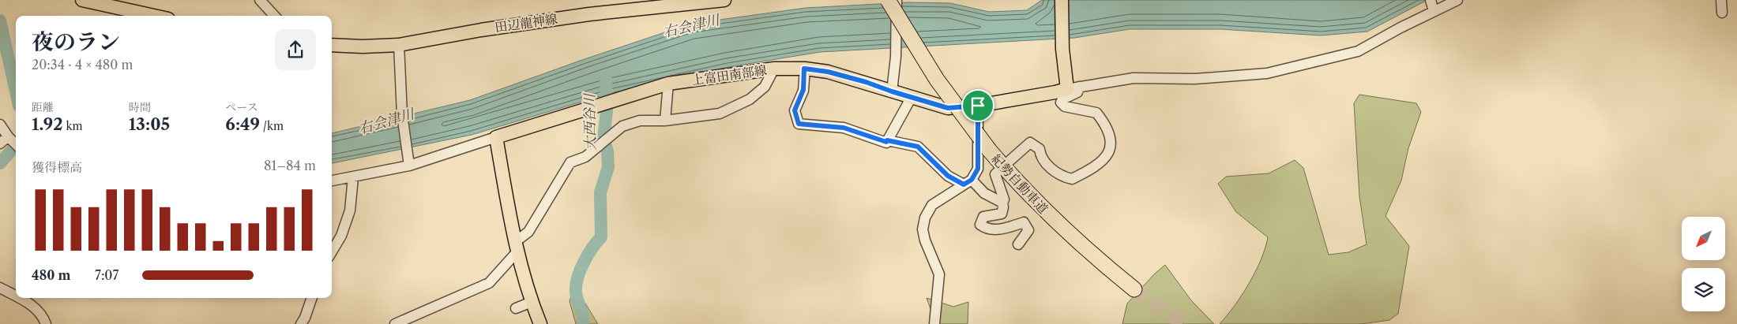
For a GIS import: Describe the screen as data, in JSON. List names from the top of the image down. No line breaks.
{"streets":{"highway":["紀勢自動車道"],"main road":["田辺龍神線","上富田南部線"]},"water":["右会津川","大西谷川"],"north":"bottom left","page":{"heading":["夜のラン","20:34 · 4 × 480 m"],"stats":[["距離","1.92 km"],["時間","13:05"],["ペース","6:49 /km"]],"chart":["獲得標高","81–84 m"],"list":[{"name":"480 m","note":"7:07"}]}}
